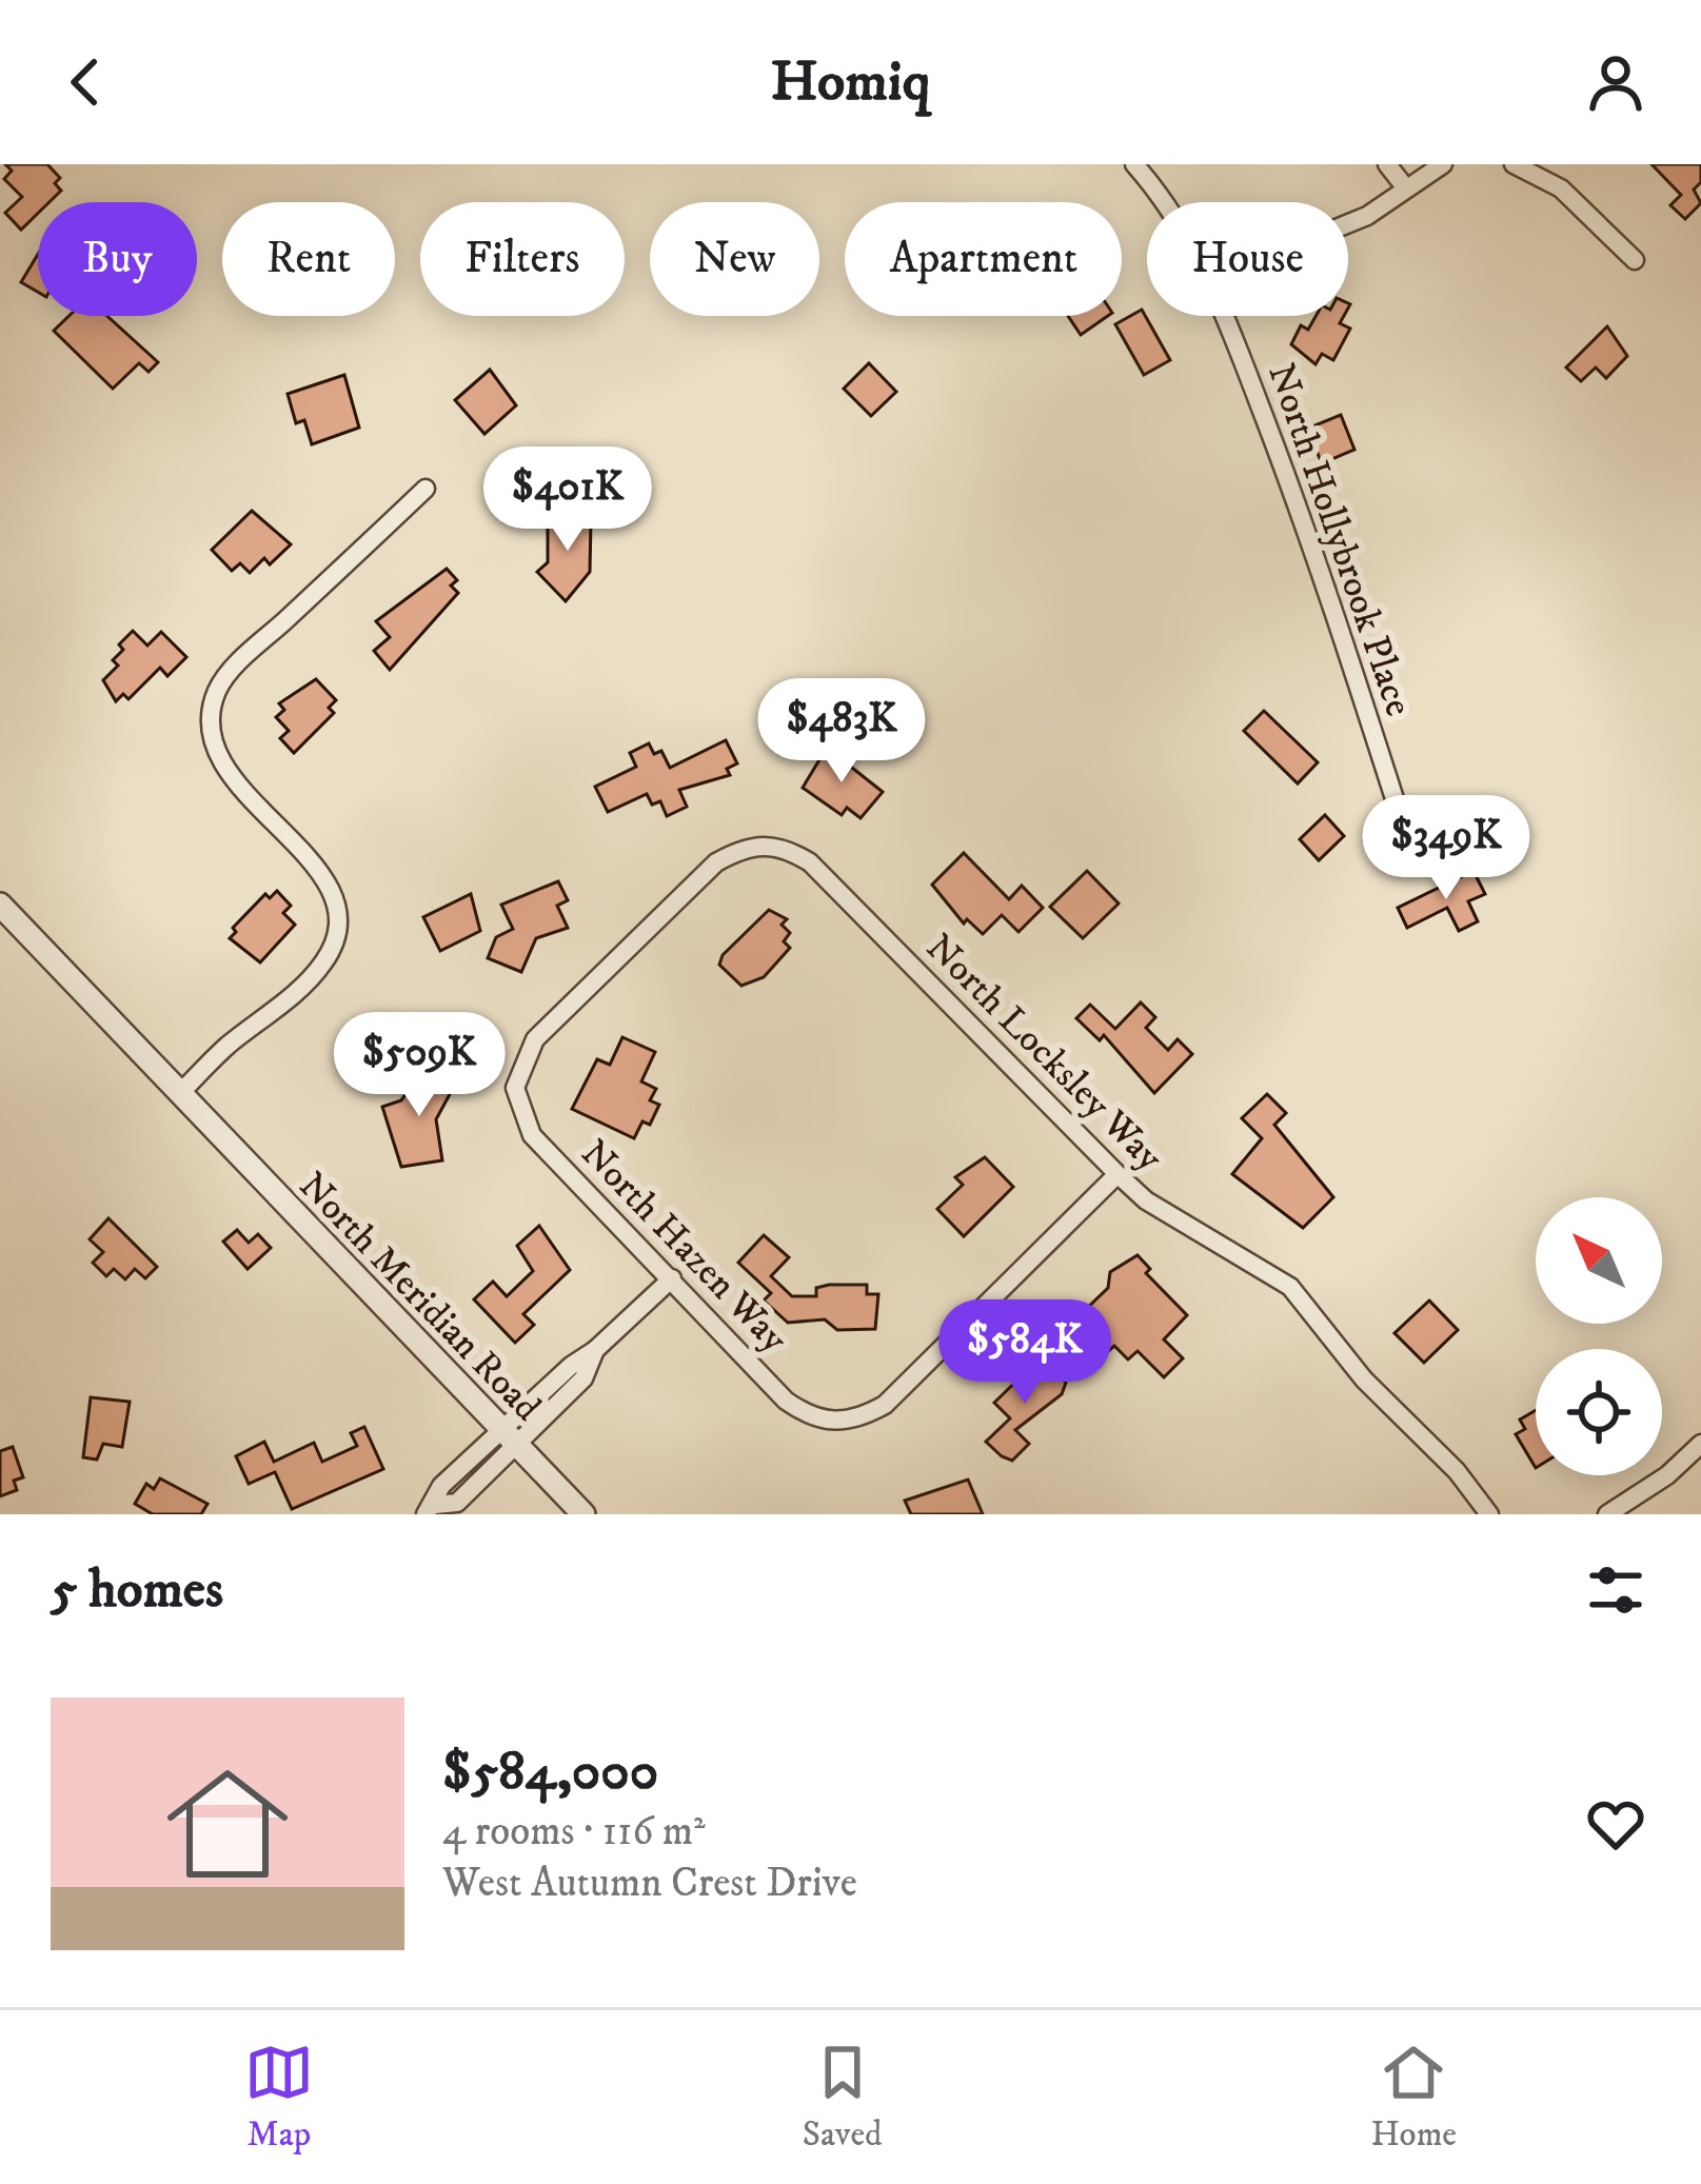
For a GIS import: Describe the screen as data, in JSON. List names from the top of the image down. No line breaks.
{"streets":{"street":["North Hollybrook Place","North Locksley Way","North Hazen Way","North Meridian Road"]},"crossings":[["North Locksley Way","North Hazen Way"]],"north":"top left","page":{"header":"Homiq","chip":["Buy","Rent","Filters","New","Apartment","House"],"price":["$401K","$483K","$349K","$509K","$584K"],"heading":"5 homes","list":[{"name":"$584,000","note":"4 rooms · 116 m² · West Autumn Crest Drive"}],"tabs":["Map","Saved","Home"]}}
